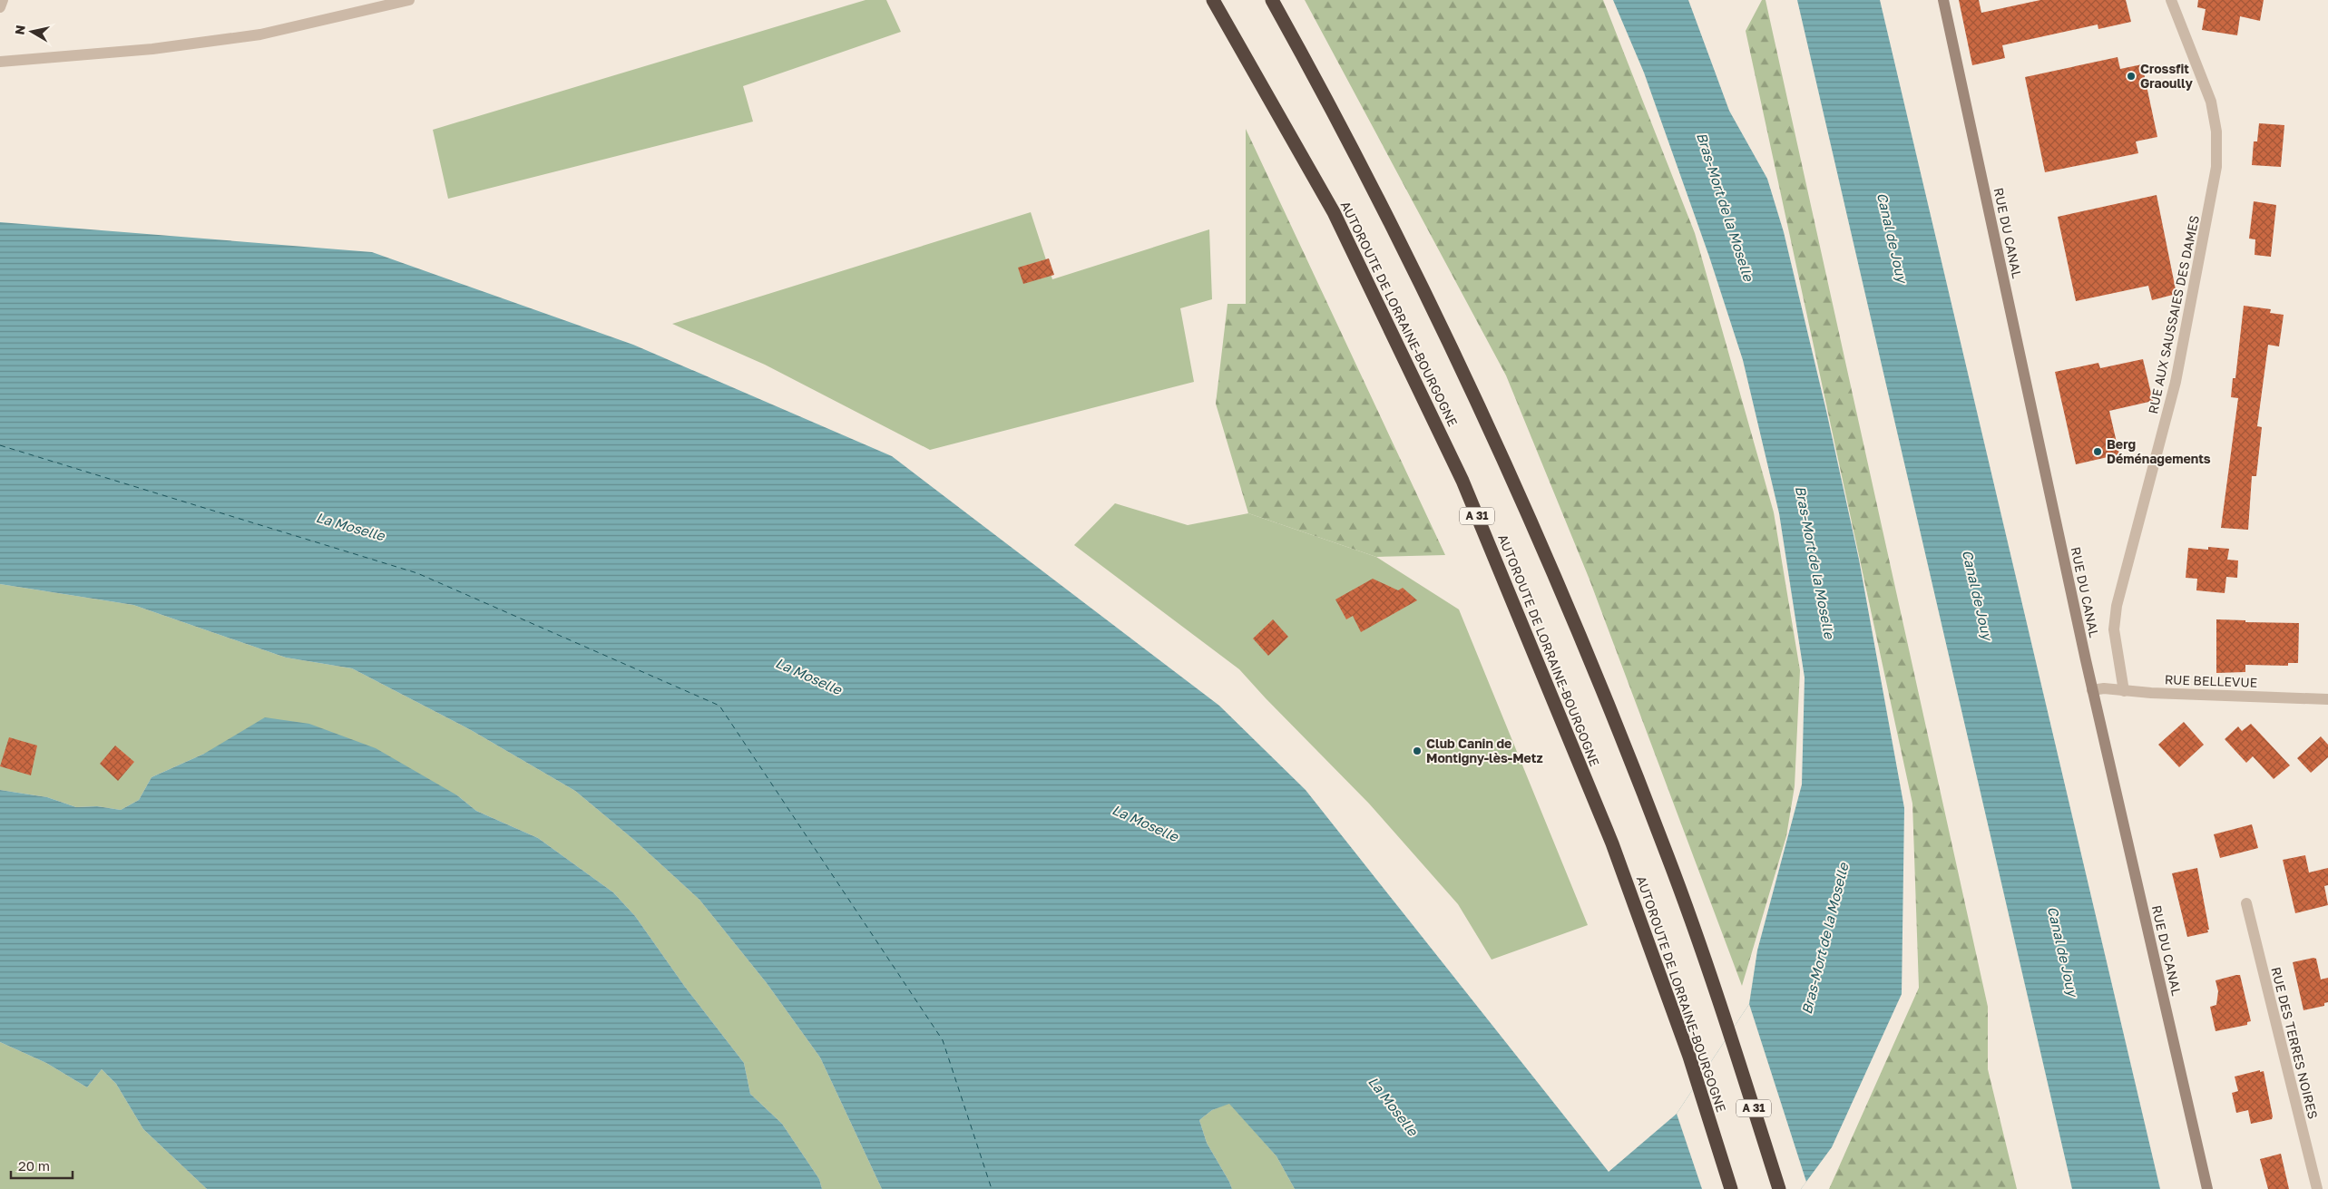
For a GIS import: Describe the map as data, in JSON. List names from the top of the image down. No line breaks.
{"streets":{"highway":["AUTOROUTE DE LORRAINE-BOURGOGNE","A 31"],"street":["RUE DU CANAL","RUE AUX SAUSSAIES DES DAMES","RUE BELLEVUE","RUE DES TERRES NOIRES"]},"crossings":[["RUE DU CANAL","RUE BELLEVUE"],["RUE AUX SAUSSAIES DES DAMES","RUE BELLEVUE"]],"water":["Bras-Mort de la Moselle","Canal de Jouy","La Moselle"],"places":["Crossfit Graoully","Berg Déménagements","Club Canin de Montigny-lès-Metz"],"scale_bar":"20 m","north":"left"}
